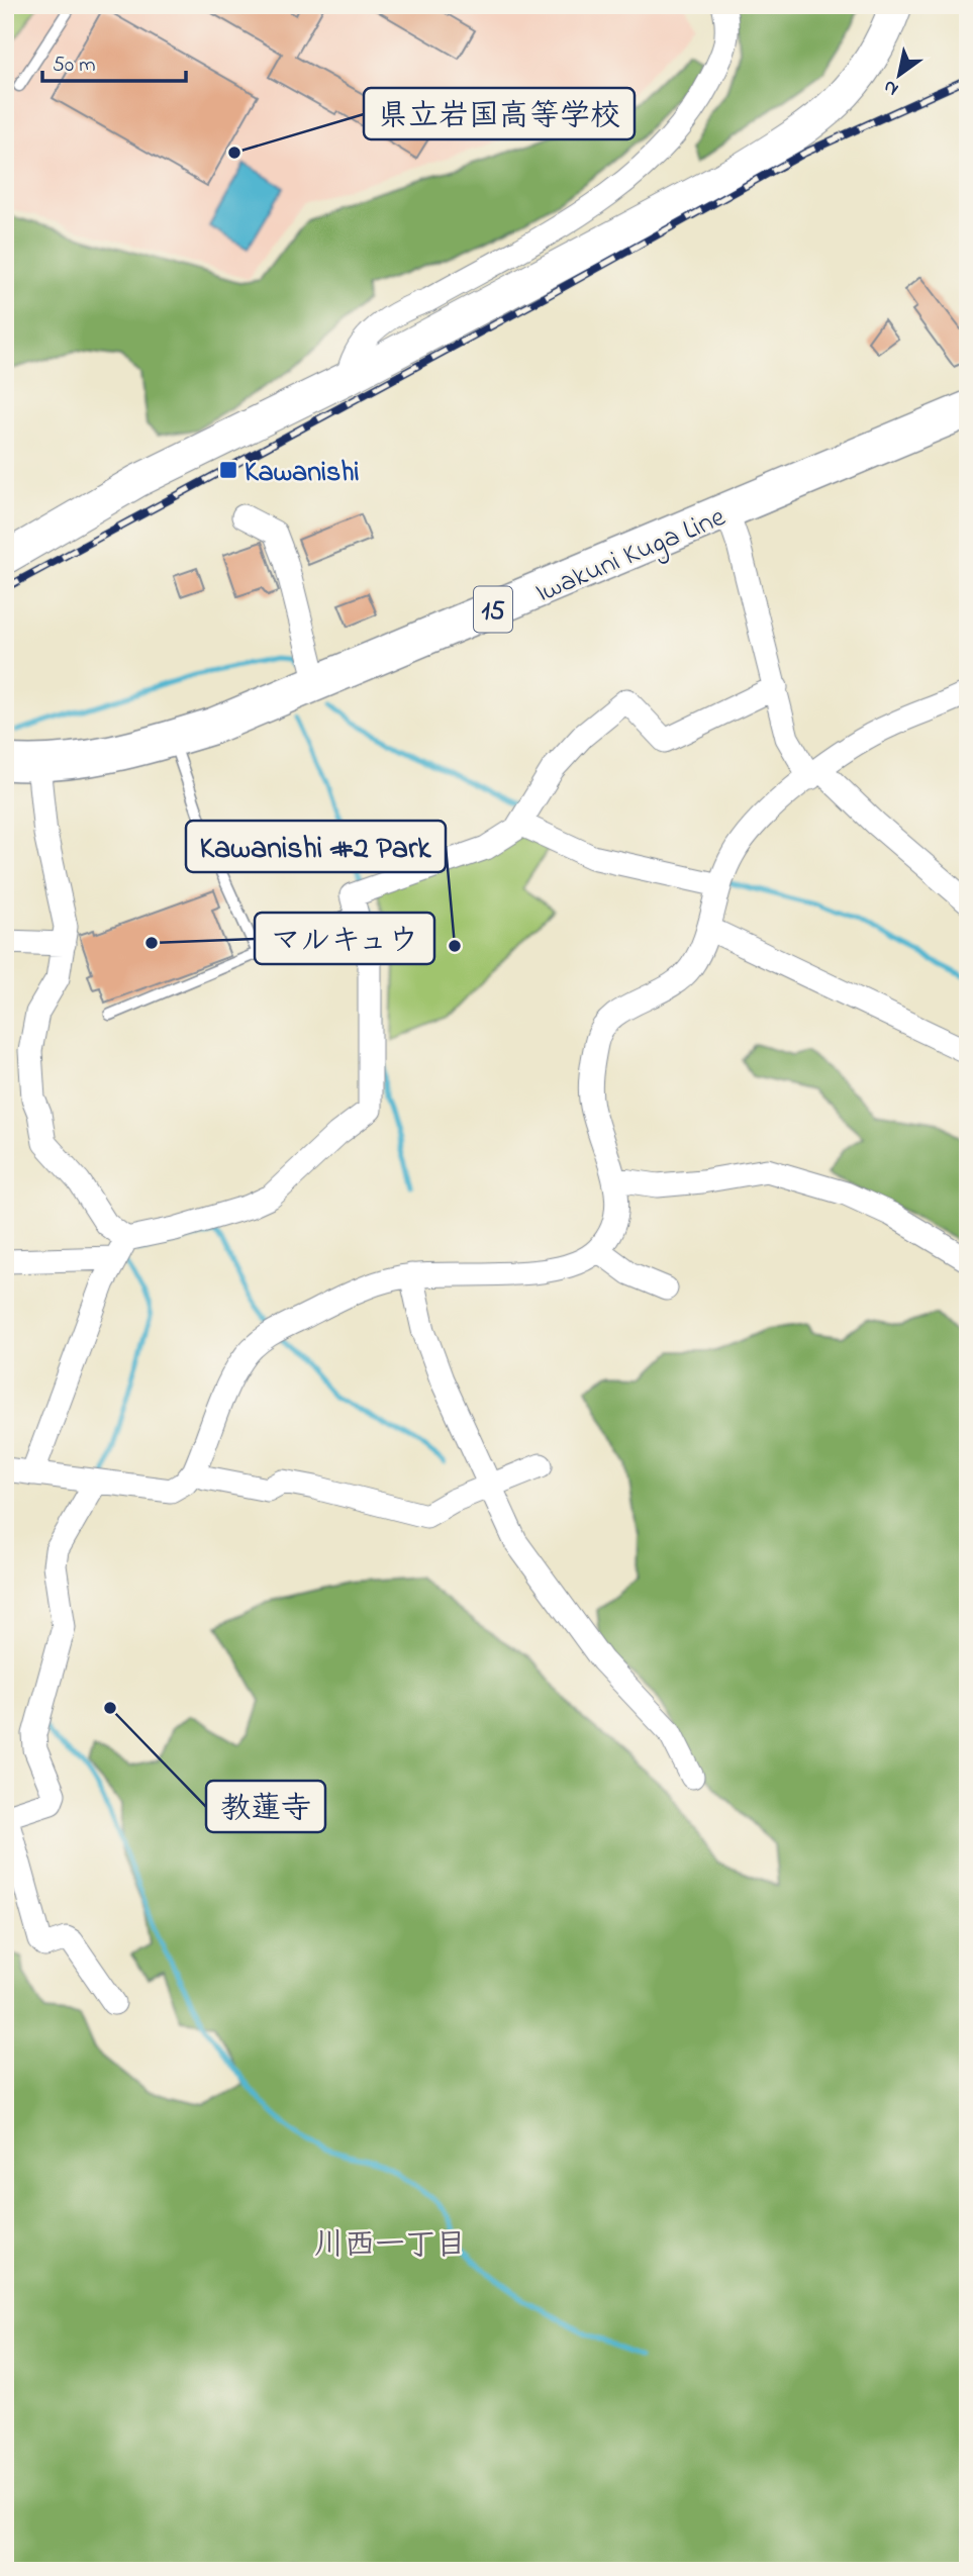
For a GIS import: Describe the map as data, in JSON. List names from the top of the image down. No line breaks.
{"streets":{"main road":["Iwakuni Kuga Line","15"]},"districts":["川西一丁目"],"places":{"other":["県立岩国高等学校","マルキュウ","Kawanishi #2 Park","教蓮寺"],"transit":["Kawanishi"]},"scale_bar":"50 m","north":"bottom left"}
